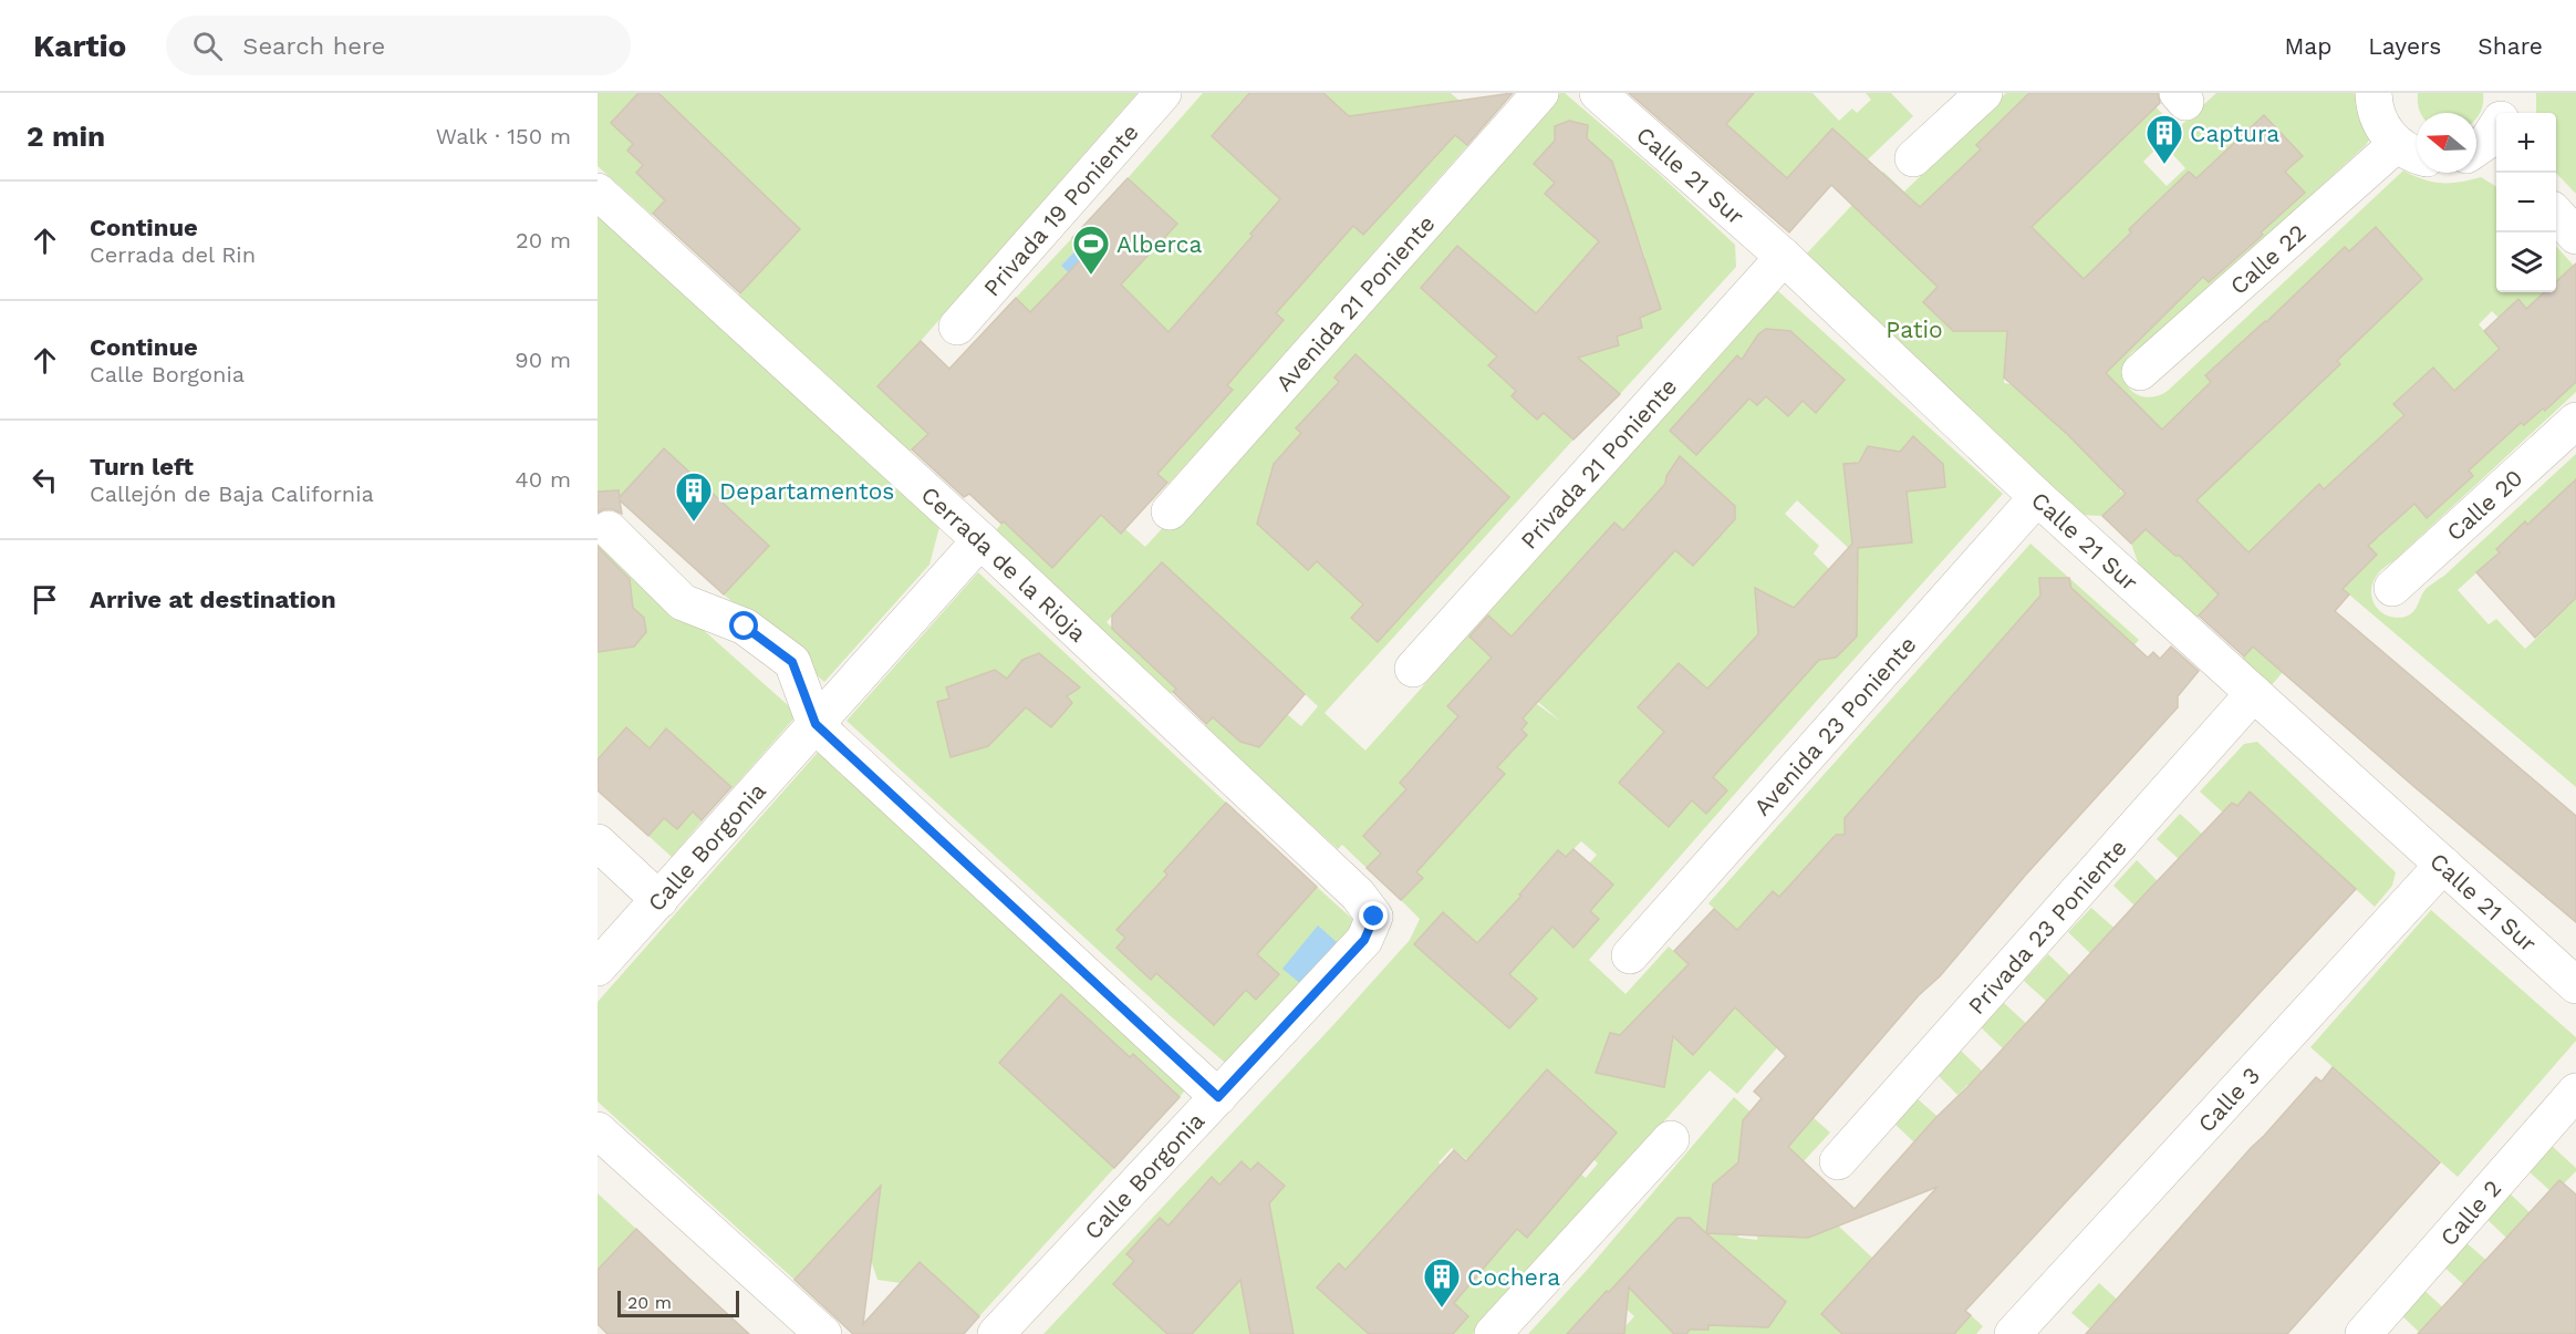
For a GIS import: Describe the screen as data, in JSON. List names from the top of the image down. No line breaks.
{"streets":{"street":["Calle 21 Sur","Privada 19 Poniente","Calle 22","Avenida 21 Poniente","Privada 21 Poniente","Calle 20","Cerrada de la Rioja","Avenida 23 Poniente","Calle Borgonia","Privada 23 Poniente","Calle 3","Calle 2"]},"crossings":[["Calle 21 Sur","Privada 21 Poniente"],["Calle 21 Sur","Avenida 23 Poniente"],["Calle 21 Sur","Privada 23 Poniente"],["Calle 21 Sur","Calle 3"],["Cerrada de la Rioja","Calle Borgonia"]],"parks":["Patio"],"places":{"building":["Captura","Departamentos","Cochera"],"sports":["Alberca"]},"scale_bar":"20 m","north":"left","page":{"header":"Kartio","search":"Search here","nav":["Map","Layers","Share"],"heading":["2 min","Walk · 150 m"],"map_buttons":["+","−"],"list":[["Continue","Cerrada del Rin","20 m"],["Continue","Calle Borgonia","90 m"],["Turn left","Callejón de Baja California","40 m"],"Arrive at destination"],"scale":"20 m"}}
